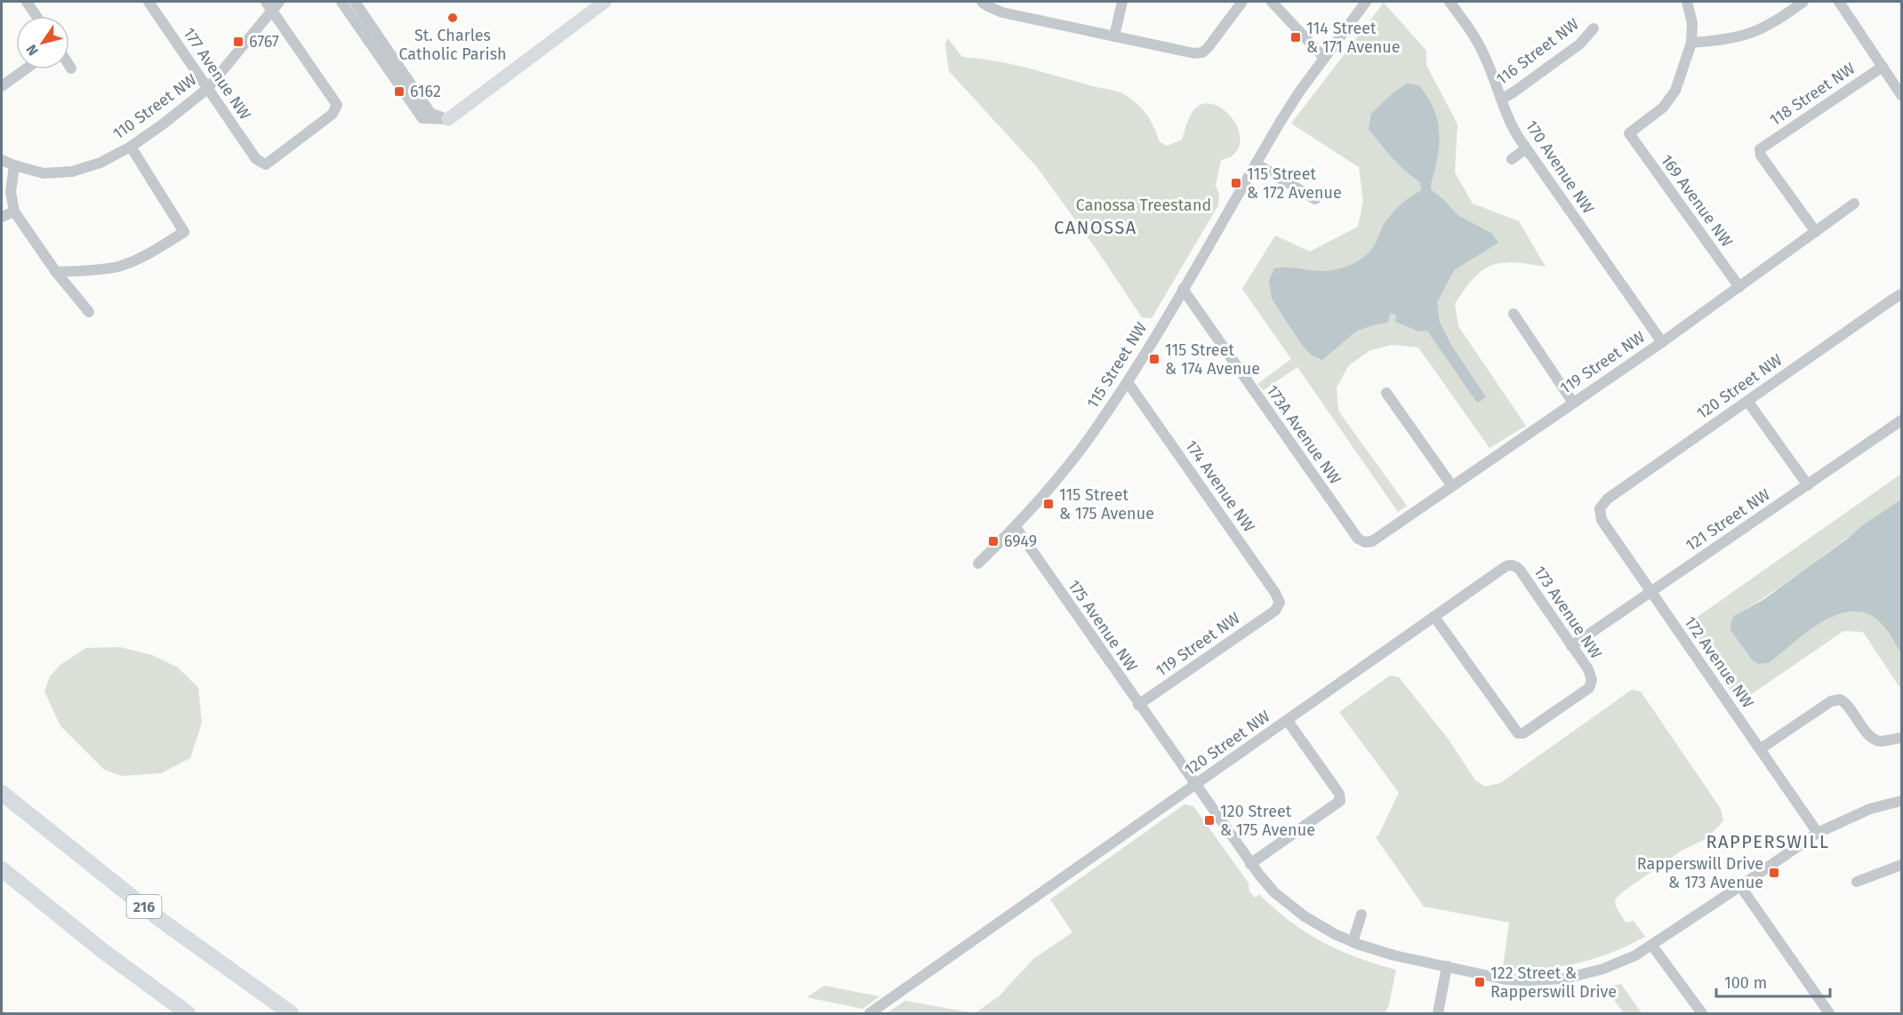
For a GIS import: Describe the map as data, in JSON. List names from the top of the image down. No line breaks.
{"streets":{"highway":["216"],"street":["116 Street NW","177 Avenue NW","118 Street NW","110 Street NW","170 Avenue NW","169 Avenue NW","119 Street NW","115 Street NW","120 Street NW","173A Avenue NW","174 Avenue NW","121 Street NW","173 Avenue NW","175 Avenue NW","172 Avenue NW"]},"crossings":[["116 Street NW","170 Avenue NW"],["177 Avenue NW","110 Street NW"],["118 Street NW","119 Street NW"],["170 Avenue NW","119 Street NW"],["169 Avenue NW","119 Street NW"],["119 Street NW","173A Avenue NW"],["119 Street NW","174 Avenue NW"],["119 Street NW","175 Avenue NW"],["115 Street NW","173A Avenue NW"],["115 Street NW","174 Avenue NW"],["115 Street NW","175 Avenue NW"],["120 Street NW","173 Avenue NW"],["120 Street NW","175 Avenue NW"],["120 Street NW","172 Avenue NW"],["121 Street NW","173 Avenue NW"],["121 Street NW","172 Avenue NW"],["175 Avenue NW","172 Avenue NW"]],"districts":["CANOSSA","RAPPERSWILL"],"parks":["Canossa Treestand"],"places":{"other":["St. Charles Catholic Parish"],"transit":["114 Street & 171 Avenue","6767","6162","115 Street & 172 Avenue","115 Street & 174 Avenue","115 Street & 175 Avenue","6949","120 Street & 175 Avenue","Rapperswill Drive & 173 Avenue","122 Street & Rapperswill Drive"]},"scale_bar":"100 m","north":"bottom left"}
